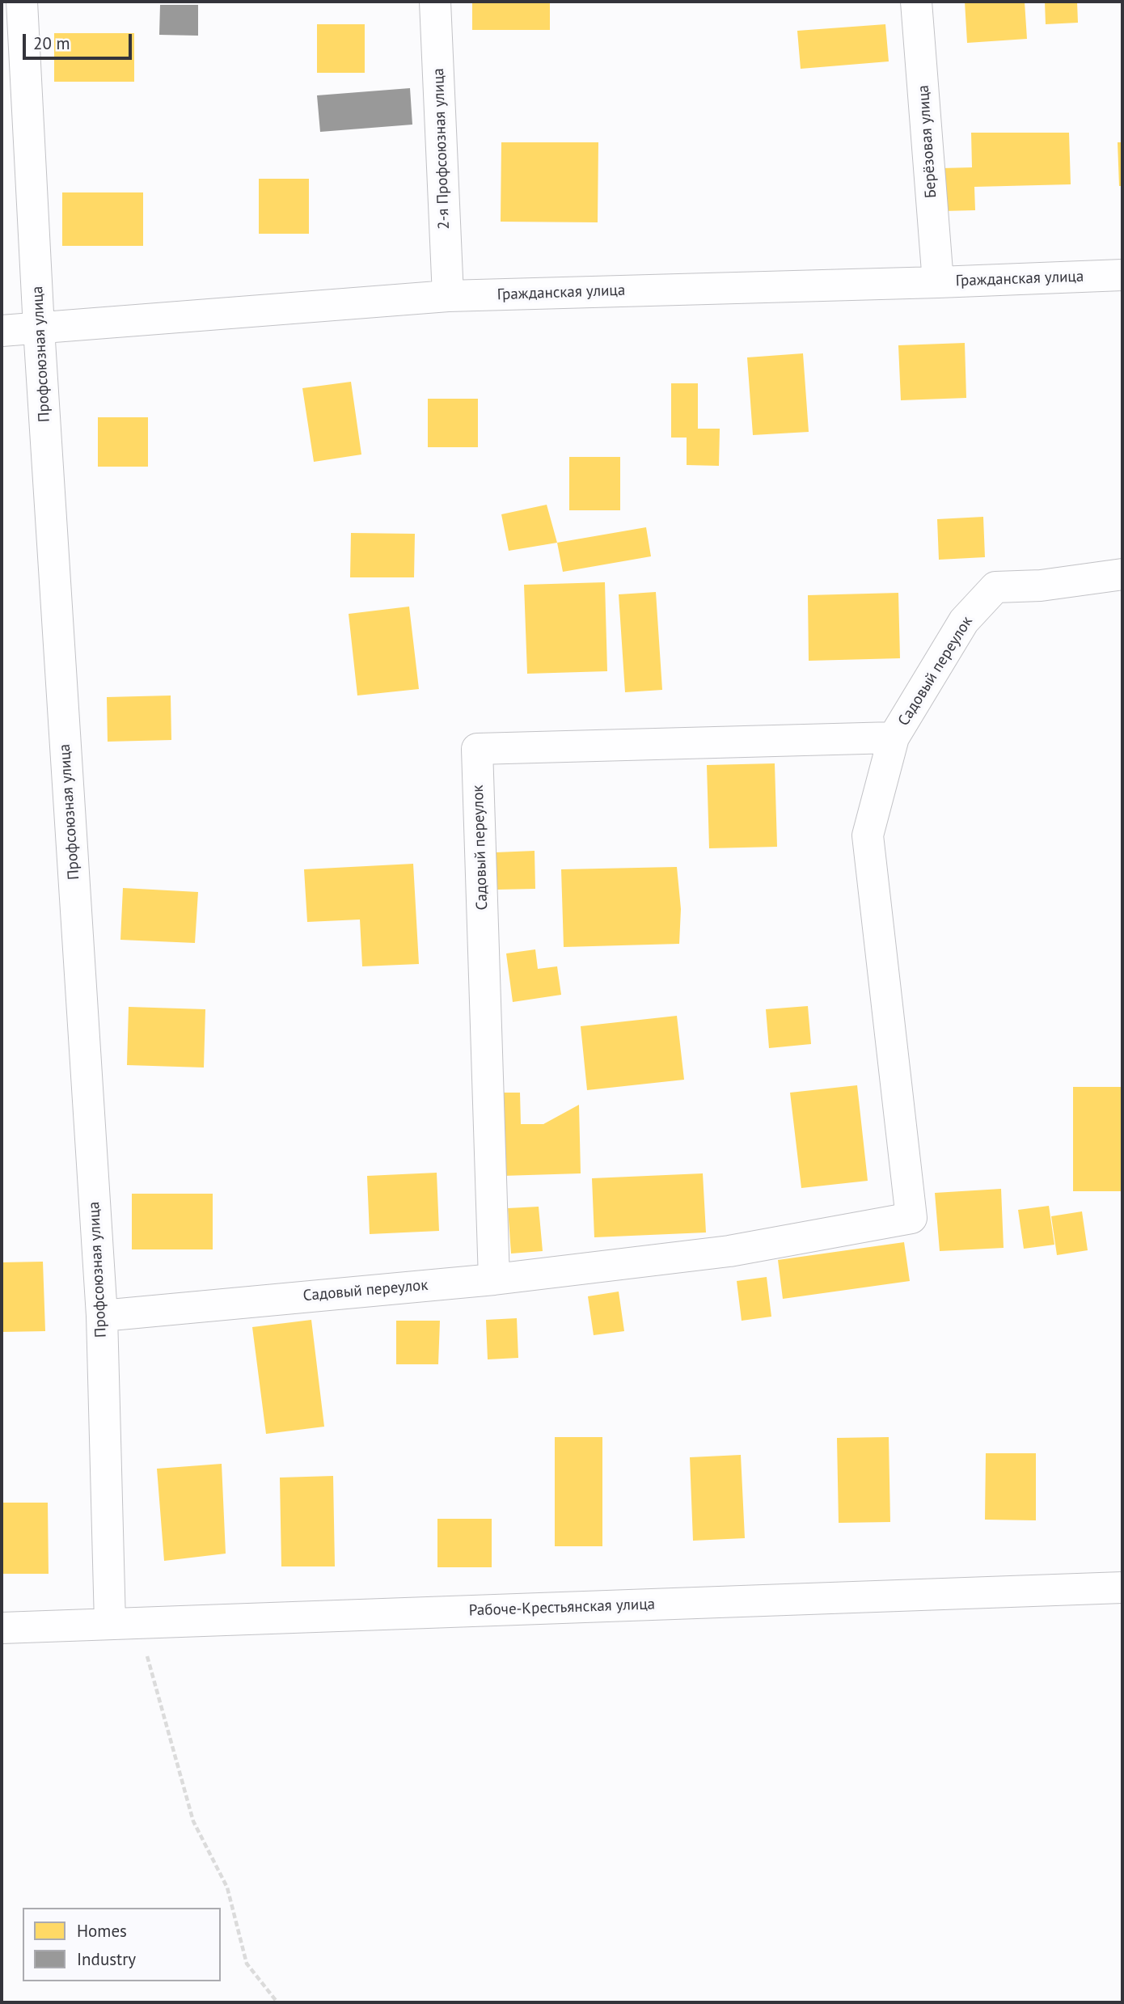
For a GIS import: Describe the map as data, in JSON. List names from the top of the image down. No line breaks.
{"streets":{"street":["Берёзовая улица","2-я Профсоюзная улица","Гражданская улица","Профсоюзная улица","Садовый переулок","Рабоче-Крестьянская улица"]},"crossings":[["Берёзовая улица","Гражданская улица"],["2-я Профсоюзная улица","Гражданская улица"],["Гражданская улица","Профсоюзная улица"],["Профсоюзная улица","Садовый переулок"],["Профсоюзная улица","Рабоче-Крестьянская улица"]],"legend":["Homes","Industry"],"scale_bar":"20 m"}
